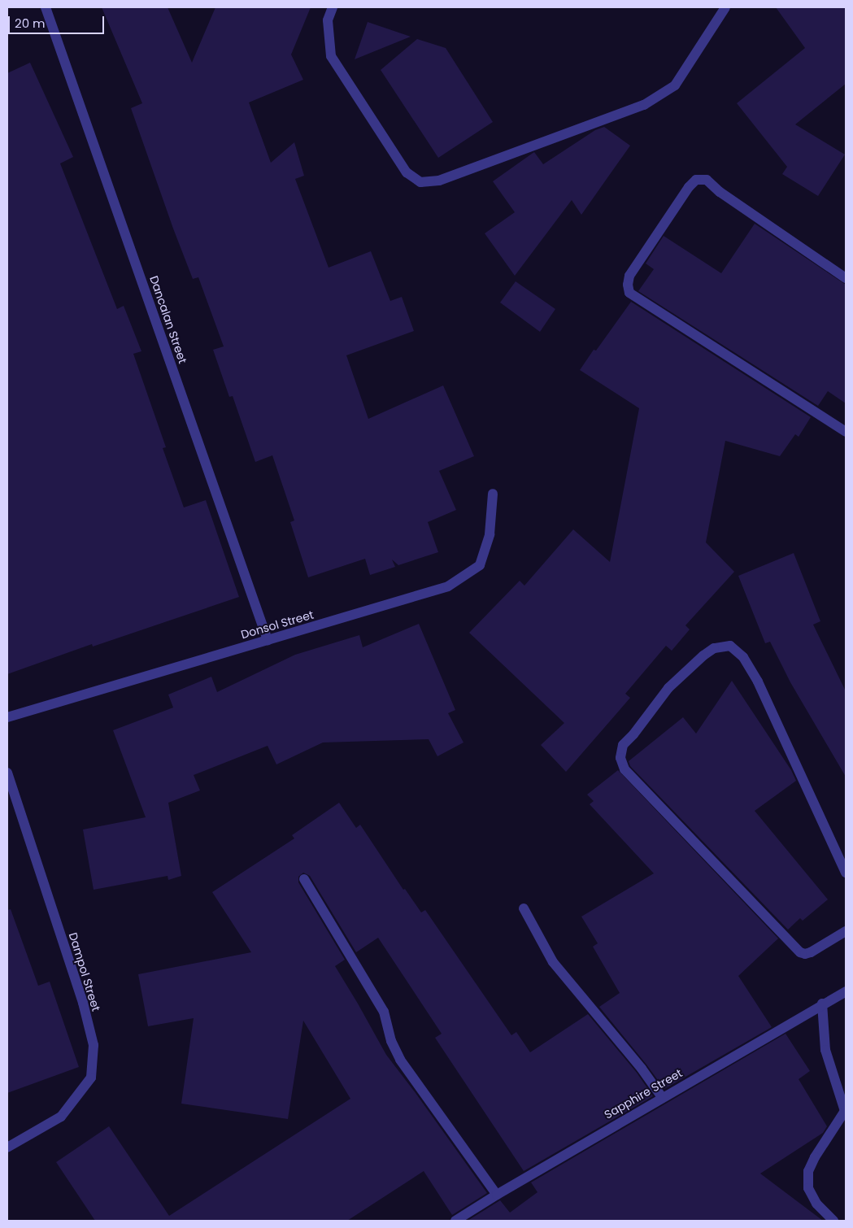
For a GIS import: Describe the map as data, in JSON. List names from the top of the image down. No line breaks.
{"streets":{"street":["Dancalan Street","Donsol Street","Dampol Street","Sapphire Street"]},"crossings":[["Dancalan Street","Donsol Street"]],"scale_bar":"20 m"}
